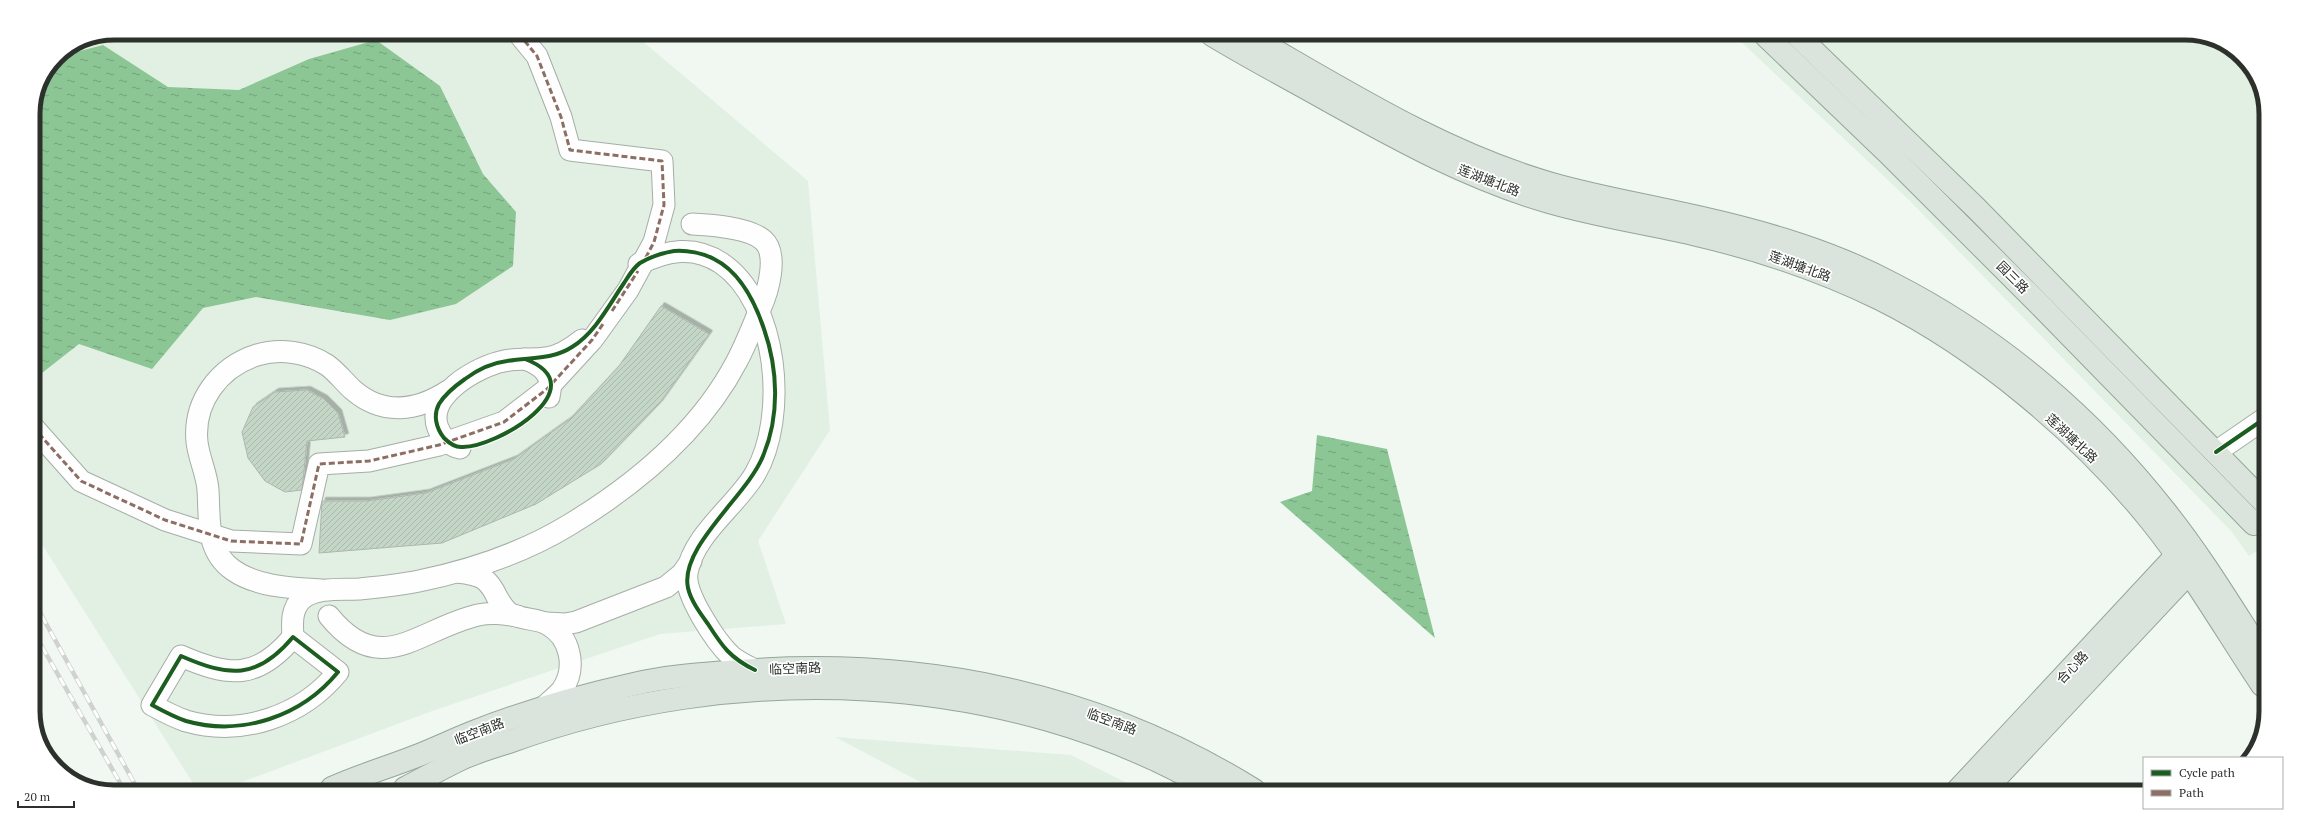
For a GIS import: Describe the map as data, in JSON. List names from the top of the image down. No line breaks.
{"streets":{"main road":["莲湖塘北路","园三路","合心路","临空南路"]},"crossings":[["莲湖塘北路","合心路"]],"legend":["Cycle path","Path"],"scale_bar":"20 m"}
